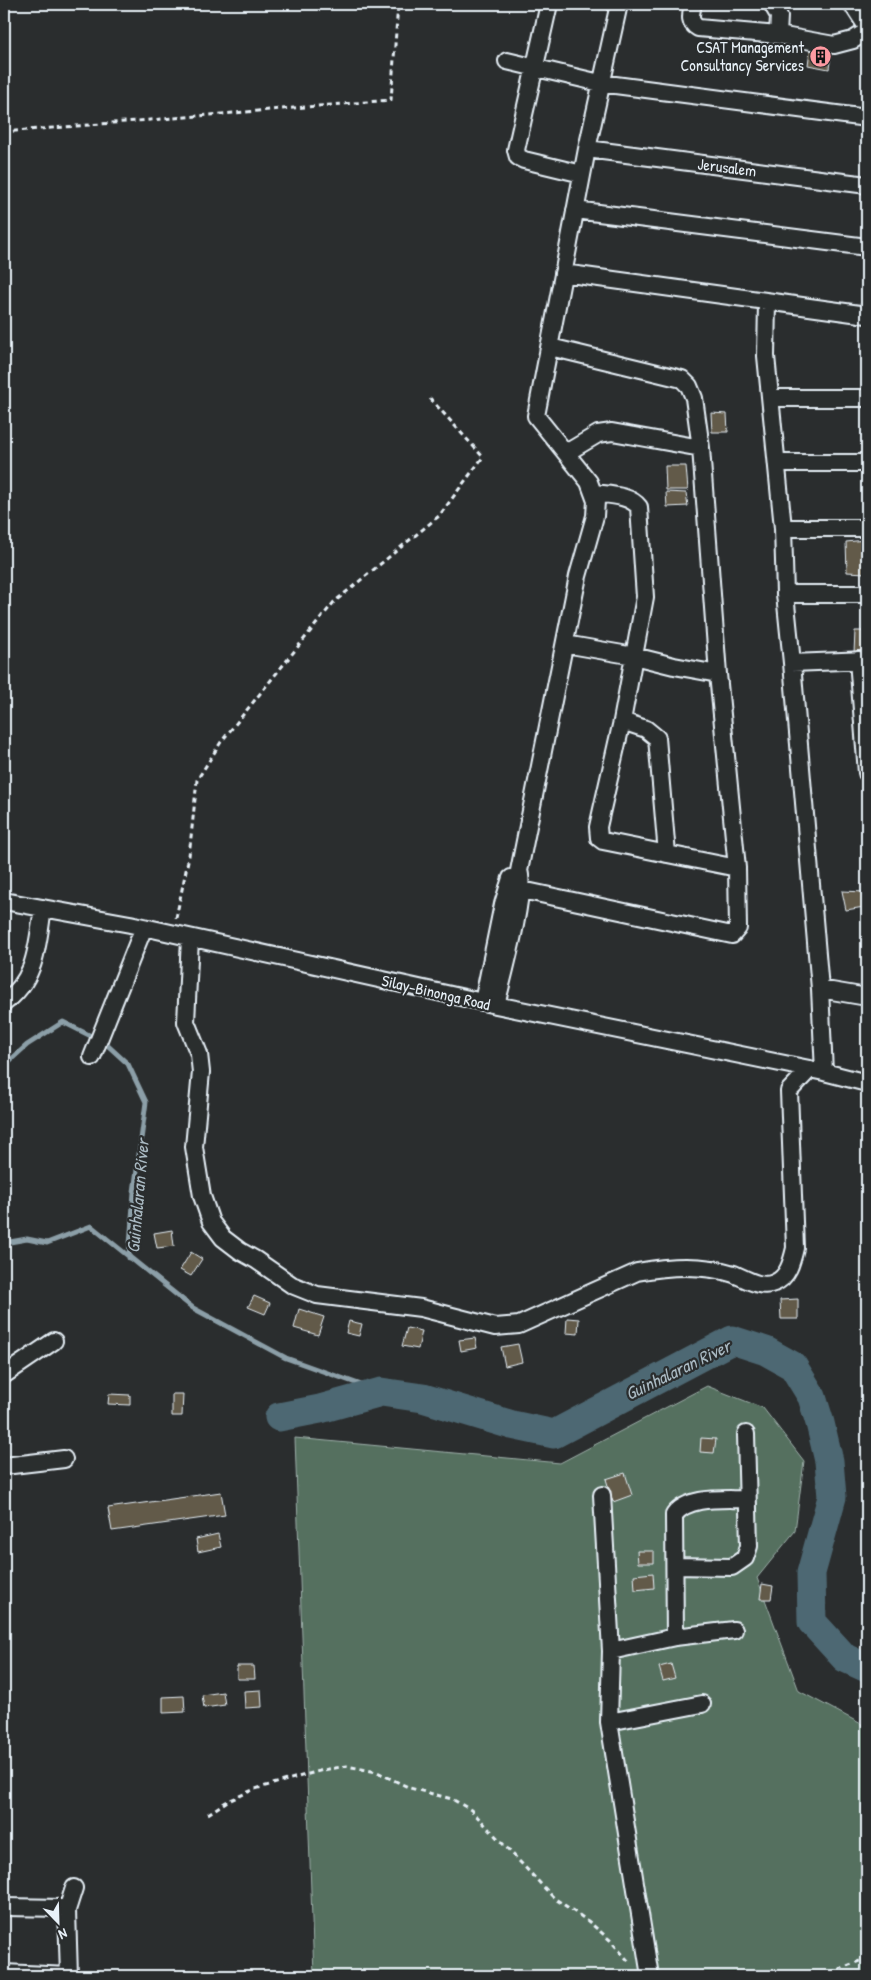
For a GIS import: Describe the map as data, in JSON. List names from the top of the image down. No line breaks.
{"streets":{"street":["Jerusalem","Silay-Binonga Road"]},"water":["Guinhalaran River"],"places":{"building":["CSAT Management Consultancy Services"]},"north":"bottom right"}
